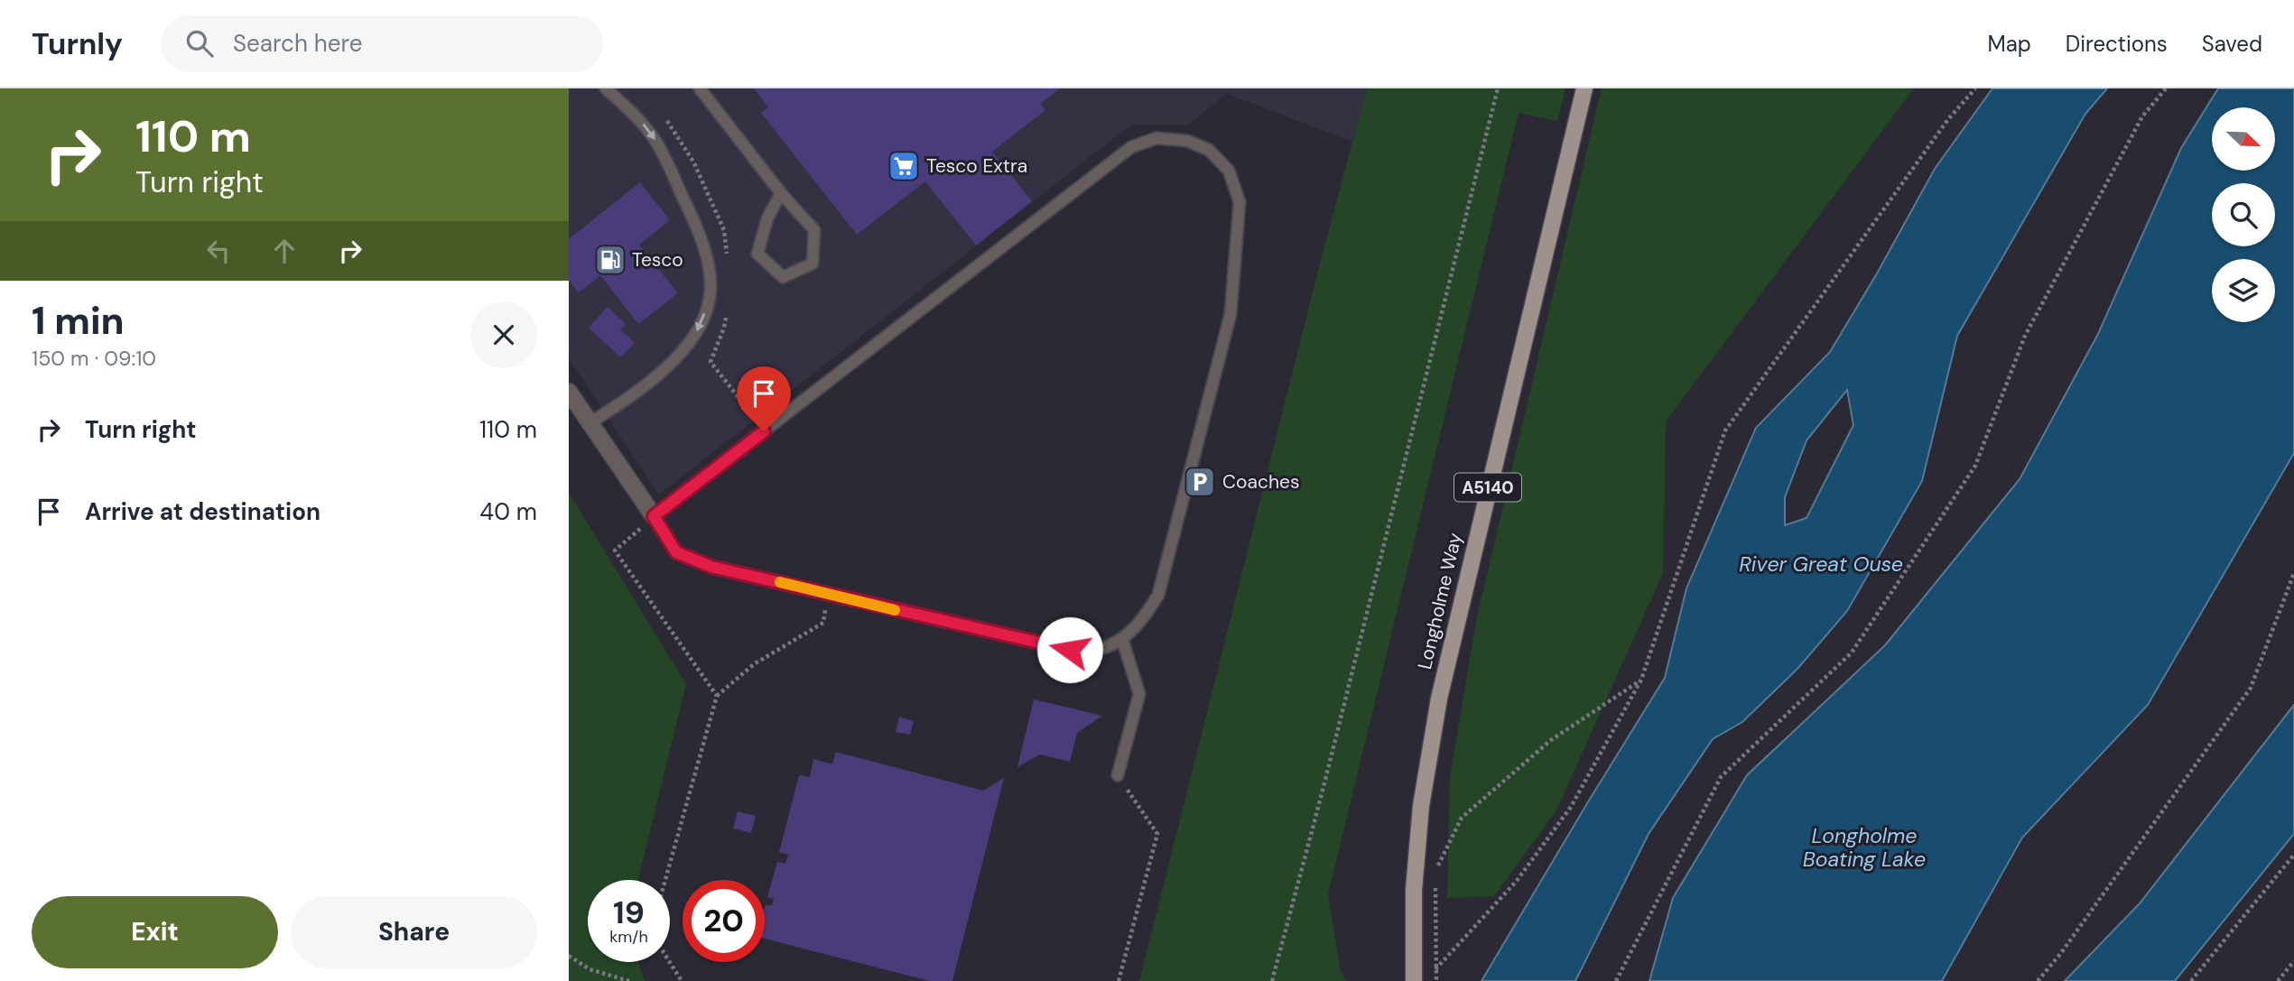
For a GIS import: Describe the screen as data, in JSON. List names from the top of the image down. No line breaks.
{"streets":{"main road":["A5140","Longholme Way"]},"water":["River Great Ouse","Longholme Boating Lake"],"places":{"supermarket":["Tesco Extra"],"fuel station":["Tesco"],"parking":["Coaches"]},"north":"bottom right","page":{"header":"Turnly","search":"Search here","nav":["Map","Directions","Saved"],"turn":["110 m","Turn right"],"heading":["1 min","150 m · 09:10"],"list":[{"name":"Turn right","value":"110 m"},{"name":"Arrive at destination","value":"40 m"}],"speed":"19 km/h","limit":"20","buttons":["Exit","Share"]}}
